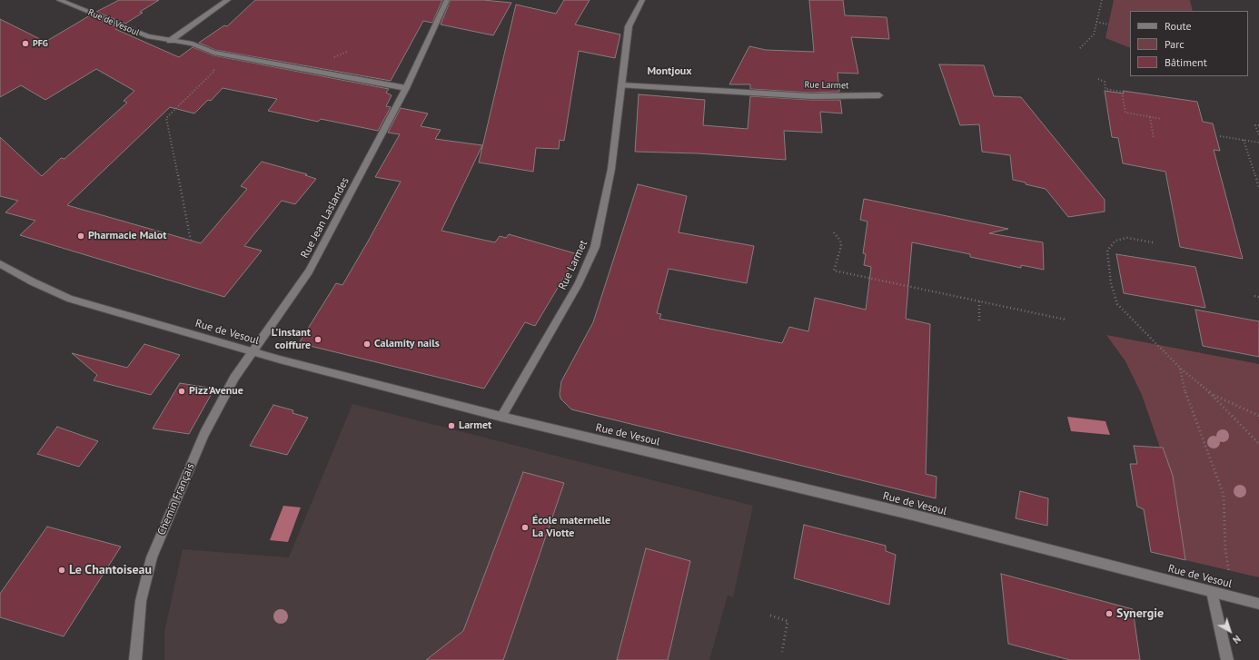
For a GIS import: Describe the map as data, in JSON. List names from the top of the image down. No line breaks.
{"streets":{"street":["Rue de Vesoul","Rue Larmet","Rue Jean Laslandes","Chemin Français"]},"crossings":[["Rue de Vesoul","Rue Larmet"],["Rue de Vesoul","Rue Jean Laslandes"],["Rue de Vesoul","Chemin Français"],["Rue Jean Laslandes","Chemin Français"]],"districts":["Montjoux"],"places":["PFG","Pharmacie Malot","L'instant coiffure","Calamity nails","Pizz'Avenue","Larmet","École maternelle La Viotte","Le Chantoiseau","Synergie"],"legend":["Route","Parc","Bâtiment"],"north":"bottom right"}
